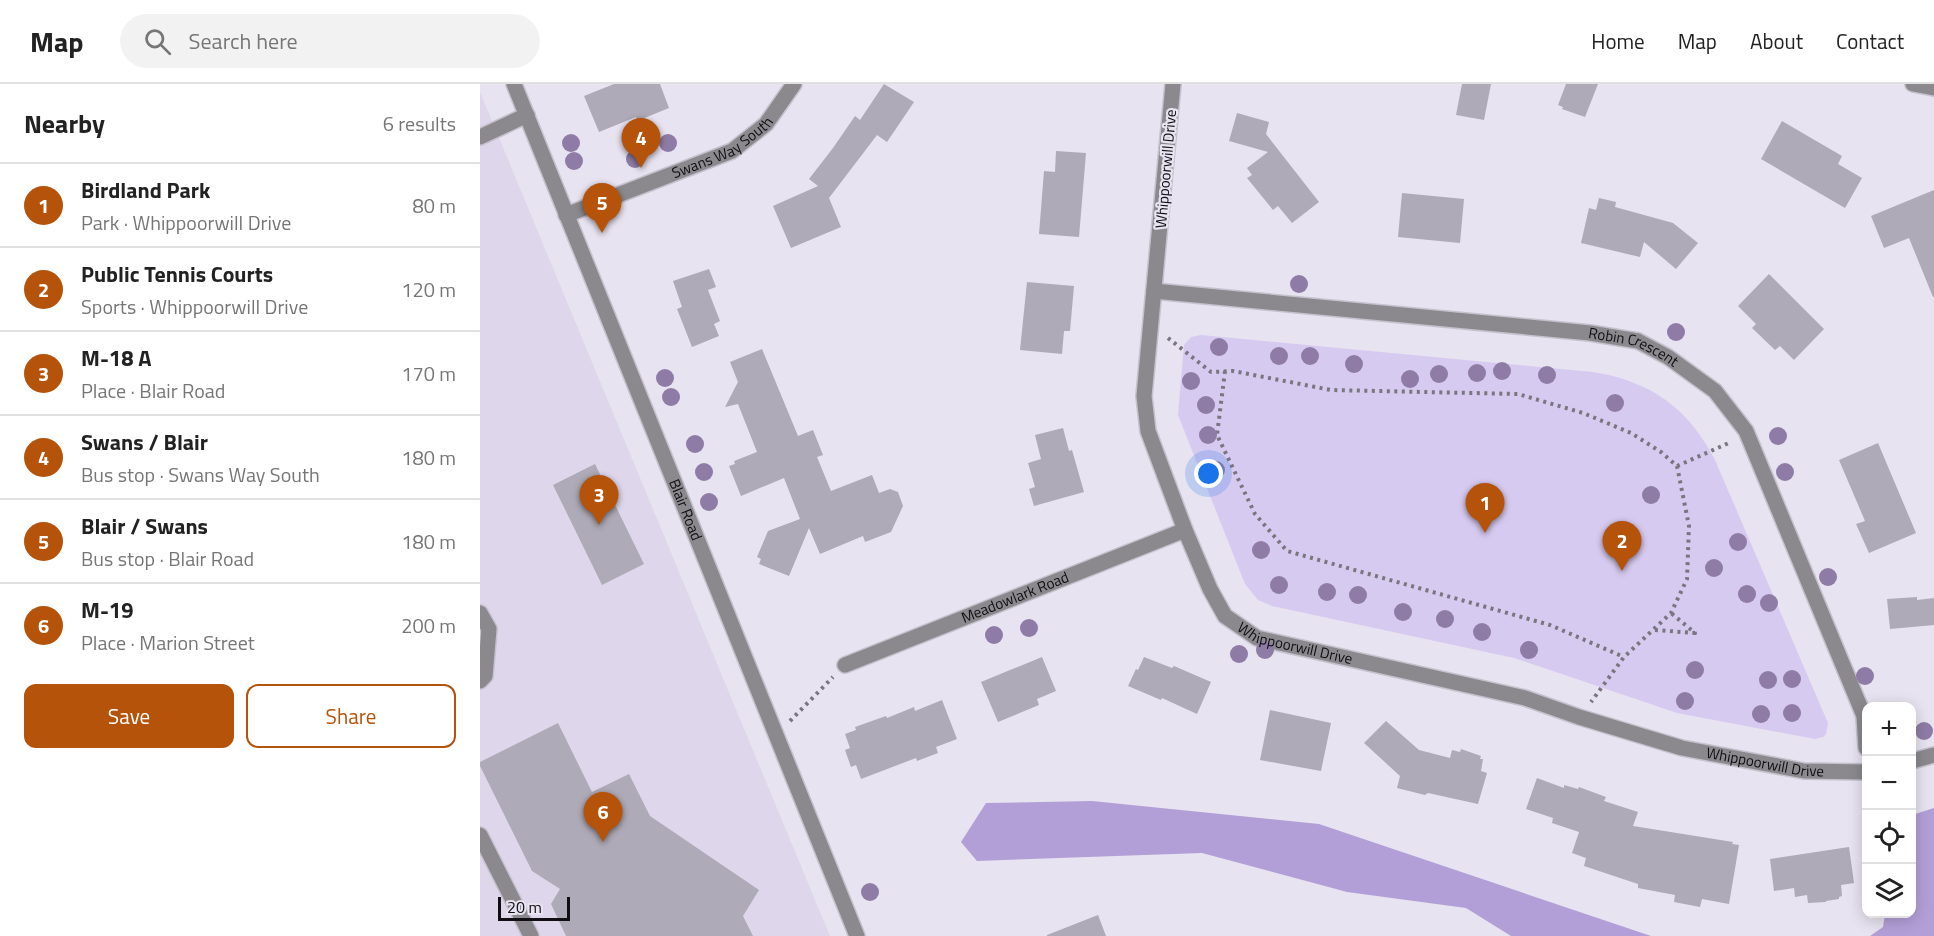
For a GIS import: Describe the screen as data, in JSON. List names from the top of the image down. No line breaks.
{"streets":{"street":["Swans Way South","Whippoorwill Drive","Robin Crescent","Blair Road","Meadowlark Road"]},"crossings":[["Swans Way South","Blair Road"],["Whippoorwill Drive","Robin Crescent"],["Whippoorwill Drive","Meadowlark Road"]],"scale_bar":"20 m","page":{"header":"Map","search":"Search here","nav":["Home","Map","About","Contact"],"heading":["Nearby","6 results"],"pins":["4","5","3","1","2","6"],"list":[{"mark":"1","name":"Birdland Park","note":"Park · Whippoorwill Drive","value":"80 m"},{"mark":"2","name":"Public Tennis Courts","note":"Sports · Whippoorwill Drive","value":"120 m"},{"mark":"3","name":"M-18 A","note":"Place · Blair Road","value":"170 m"},{"mark":"4","name":"Swans / Blair","note":"Bus stop · Swans Way South","value":"180 m"},{"mark":"5","name":"Blair / Swans","note":"Bus stop · Blair Road","value":"180 m"},{"mark":"6","name":"M-19","note":"Place · Marion Street","value":"200 m"}],"buttons":["Save","Share"],"map_buttons":["+","−"],"scale":"20 m"}}
